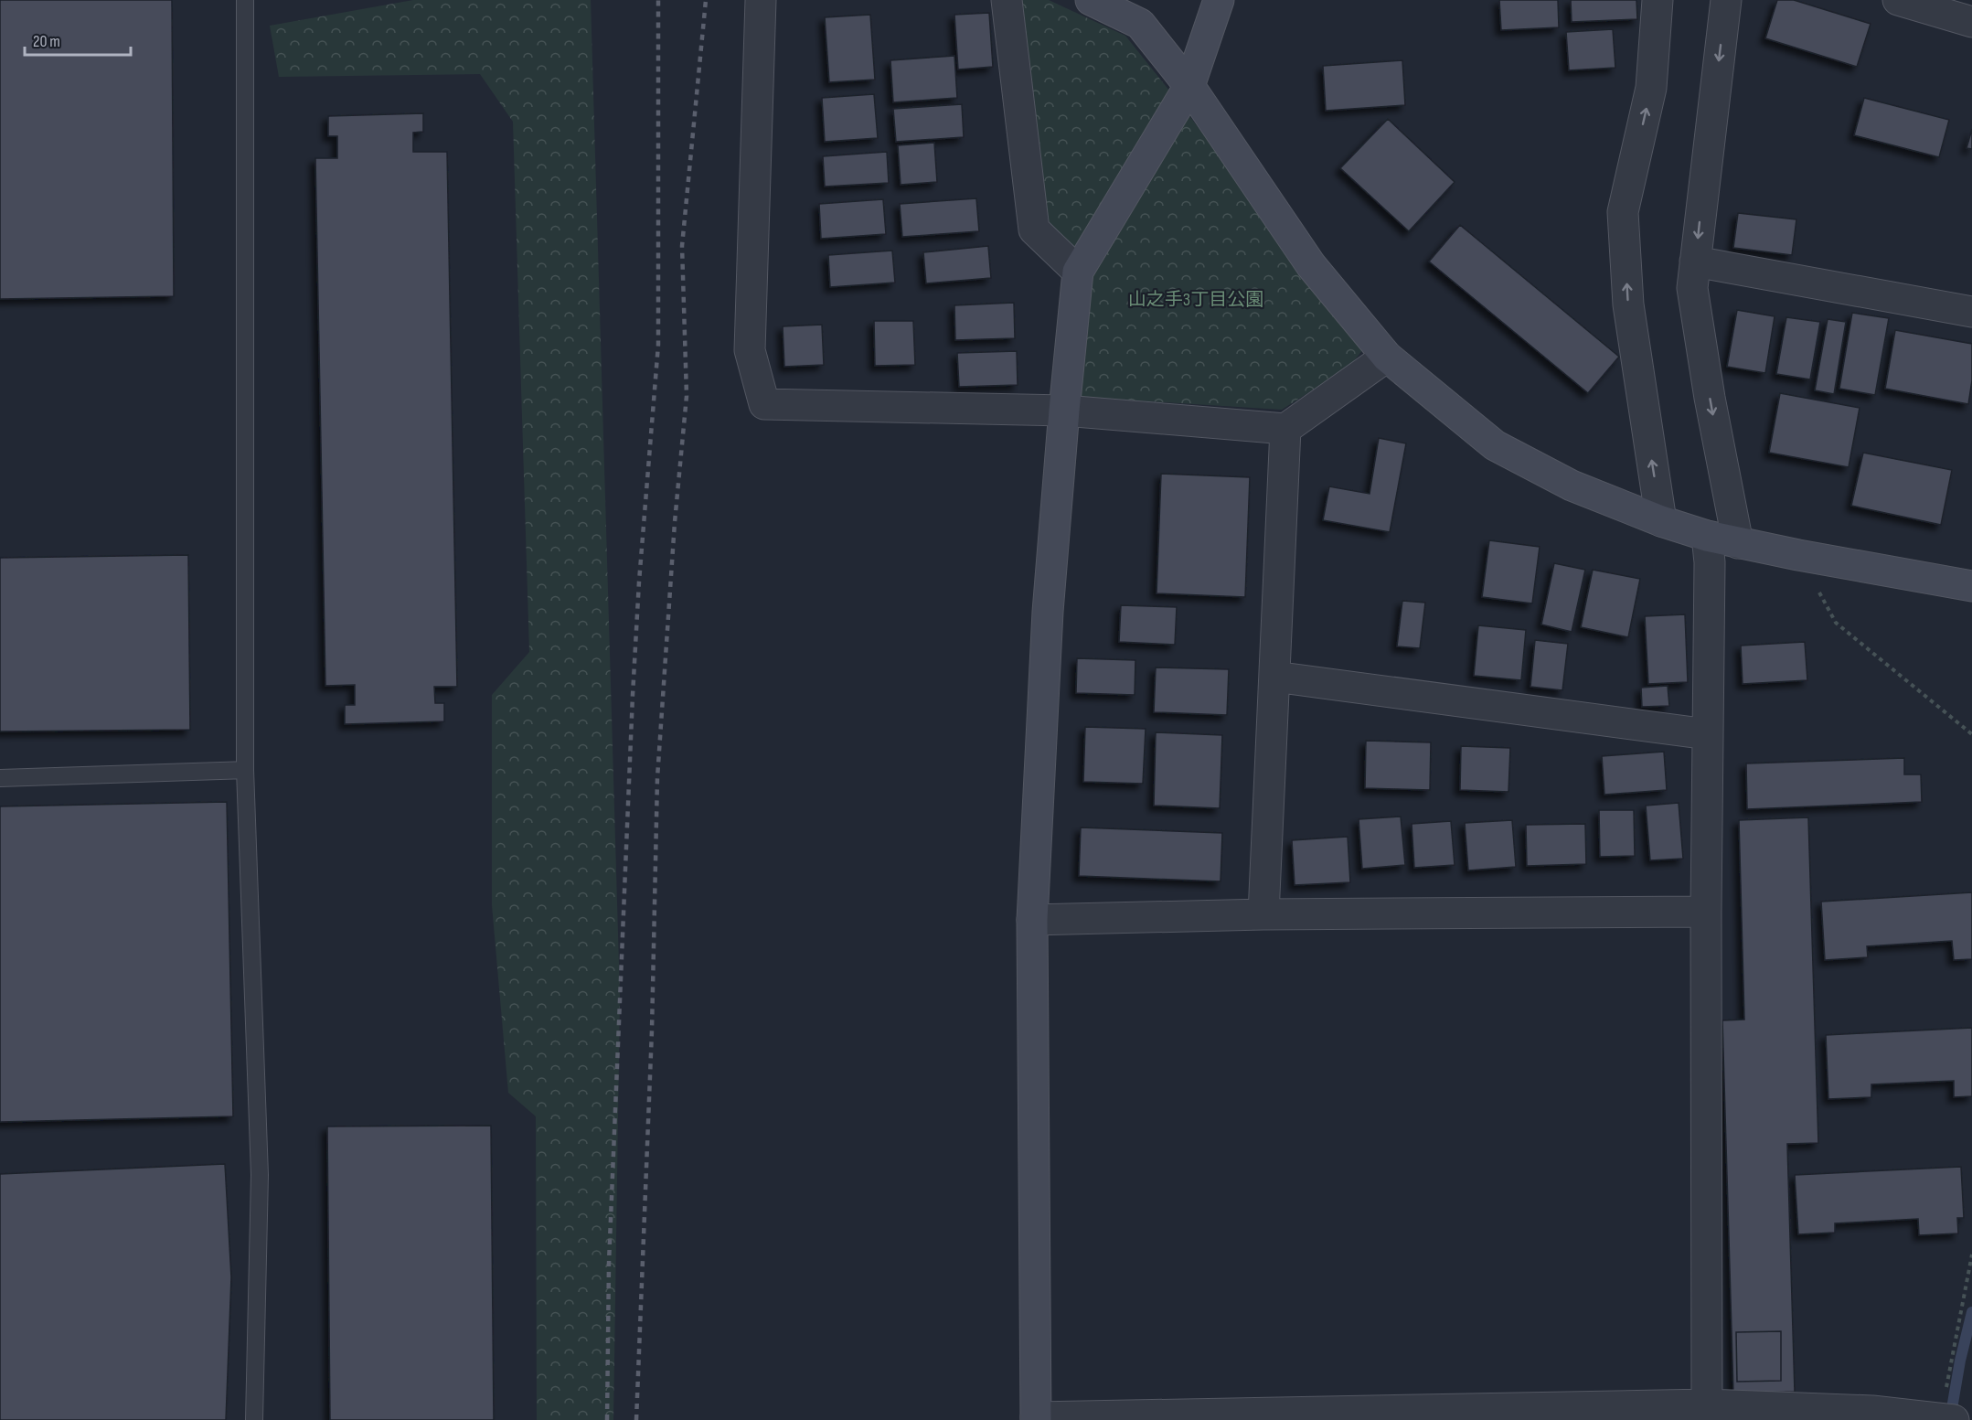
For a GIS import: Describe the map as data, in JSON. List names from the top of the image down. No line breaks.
{"parks":["山之手3丁目公園"],"scale_bar":"20 m"}
